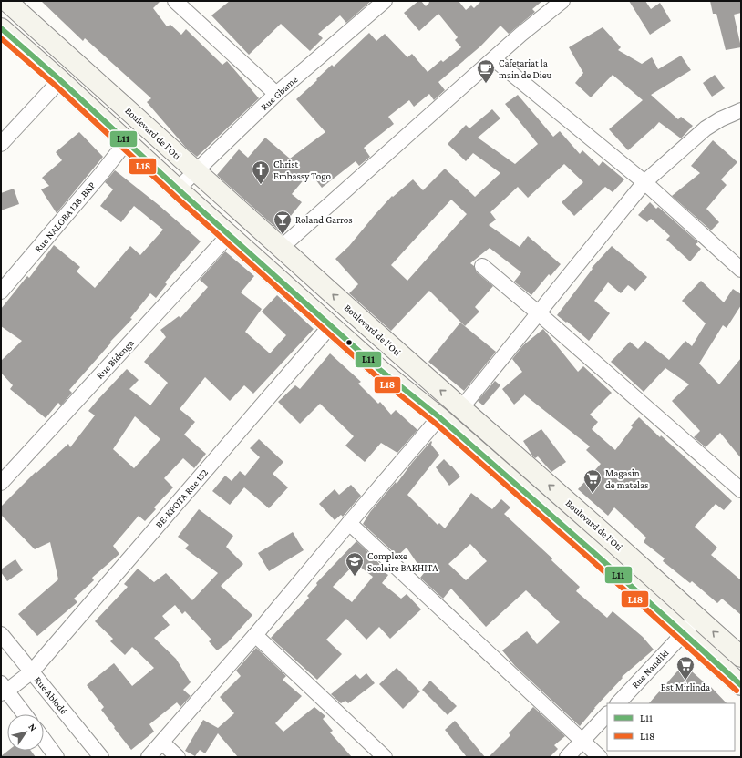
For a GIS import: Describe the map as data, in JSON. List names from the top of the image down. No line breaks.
{"streets":{"main road":["Boulevard de l'Oti"],"street":["Rue Gbame","Rue NALOBA 128 .BKP","Rue Bidenga","BE-KPOTA Rue 152","Rue Nandiki","Rue Ablodé"]},"crossings":[["Rue Gbame","Boulevard de l'Oti"],["Boulevard de l'Oti","Rue Nandiki"],["BE-KPOTA Rue 152","Rue Ablodé"]],"places":{"cafe":["Cafetariat la main de Dieu"],"church":["Christ Embassy Togo"],"bar":["Roland Garros"],"supermarket":["Magasin de matelas","Est Mirlinda"],"school or university":["Complexe Scolaire BAKHITA"]},"lines":["transit line L11","transit line L18"],"legend":["L11","L18"],"north":"top right"}
